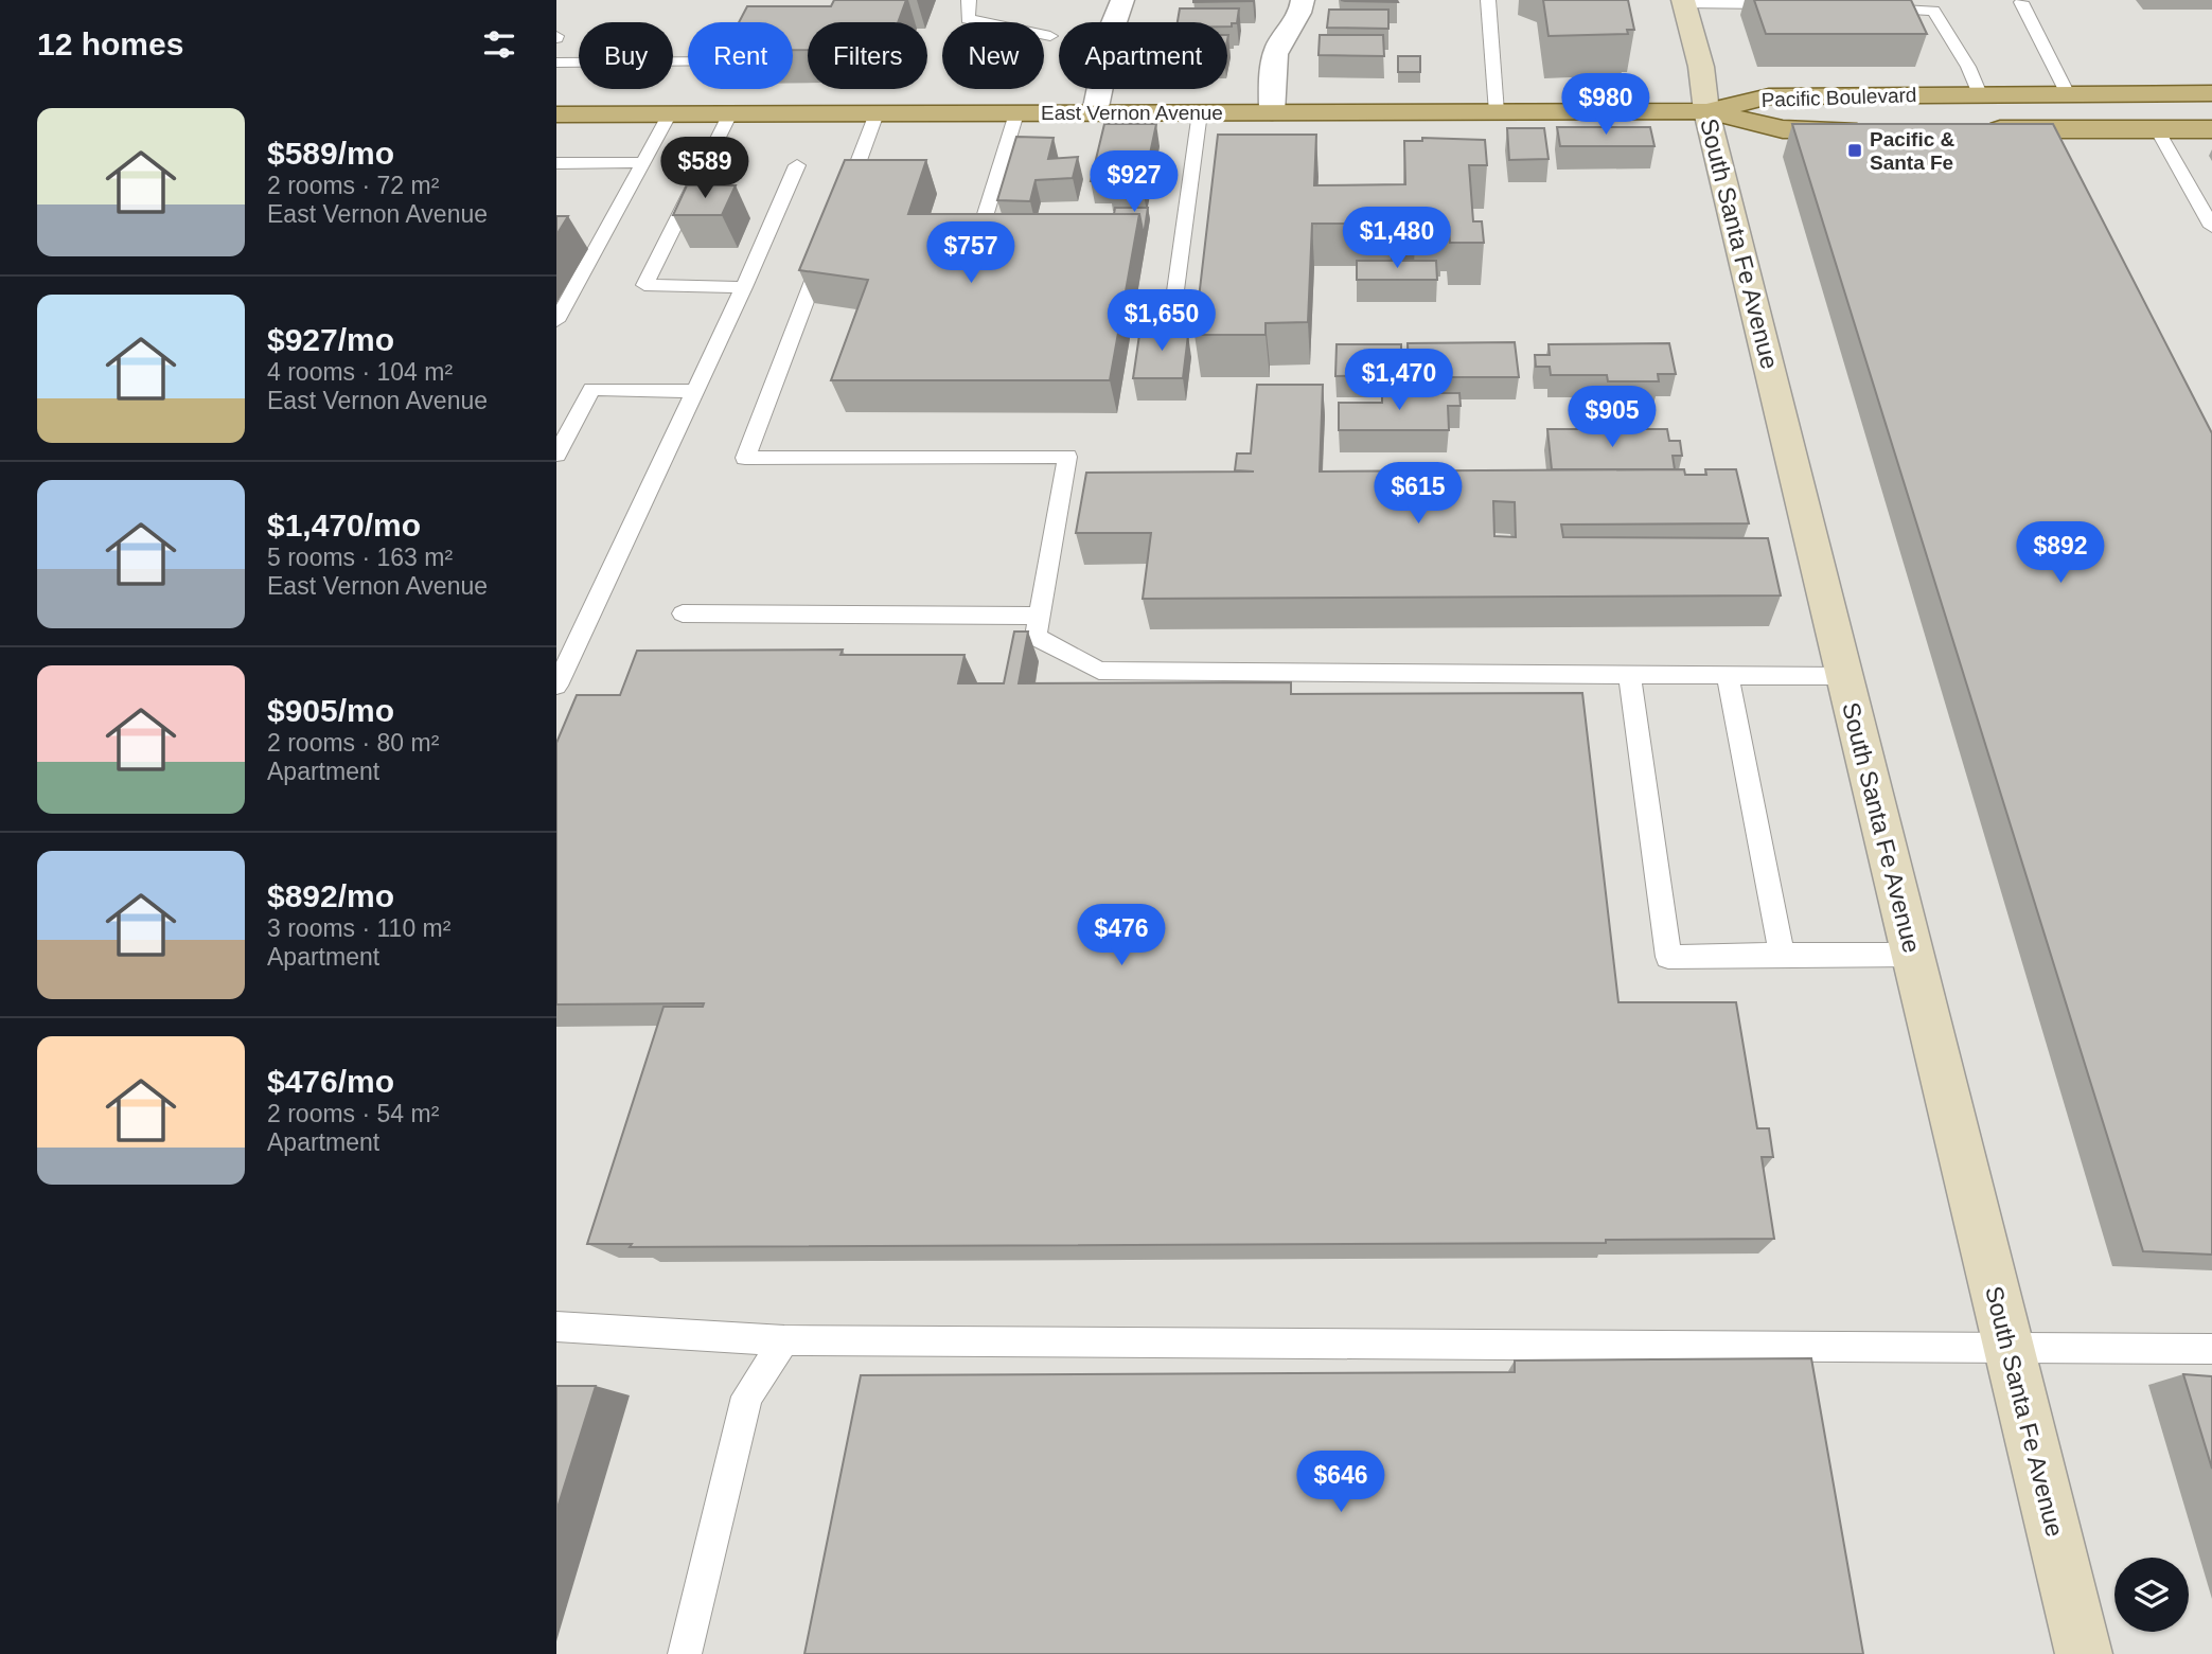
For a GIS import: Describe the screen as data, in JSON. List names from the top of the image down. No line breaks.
{"streets":{"main road":["Pacific Boulevard","East Vernon Avenue","South Santa Fe Avenue"]},"crossings":[["Pacific Boulevard","East Vernon Avenue"],["Pacific Boulevard","South Santa Fe Avenue"],["East Vernon Avenue","South Santa Fe Avenue"]],"places":{"transit":["Pacific & Santa Fe"]},"page":{"heading":"12 homes","chip":["Buy","Rent","Filters","New","Apartment"],"price":["$980","$589","$927","$1,480","$757","$1,650","$1,470","$905","$615","$892","$476","$646"],"list":[{"name":"$589/mo","note":"2 rooms · 72 m² · East Vernon Avenue"},{"name":"$927/mo","note":"4 rooms · 104 m² · East Vernon Avenue"},{"name":"$1,470/mo","note":"5 rooms · 163 m² · East Vernon Avenue"},{"name":"$905/mo","note":"2 rooms · 80 m² · Apartment"},{"name":"$892/mo","note":"3 rooms · 110 m² · Apartment"},{"name":"$476/mo","note":"2 rooms · 54 m² · Apartment"}]}}
